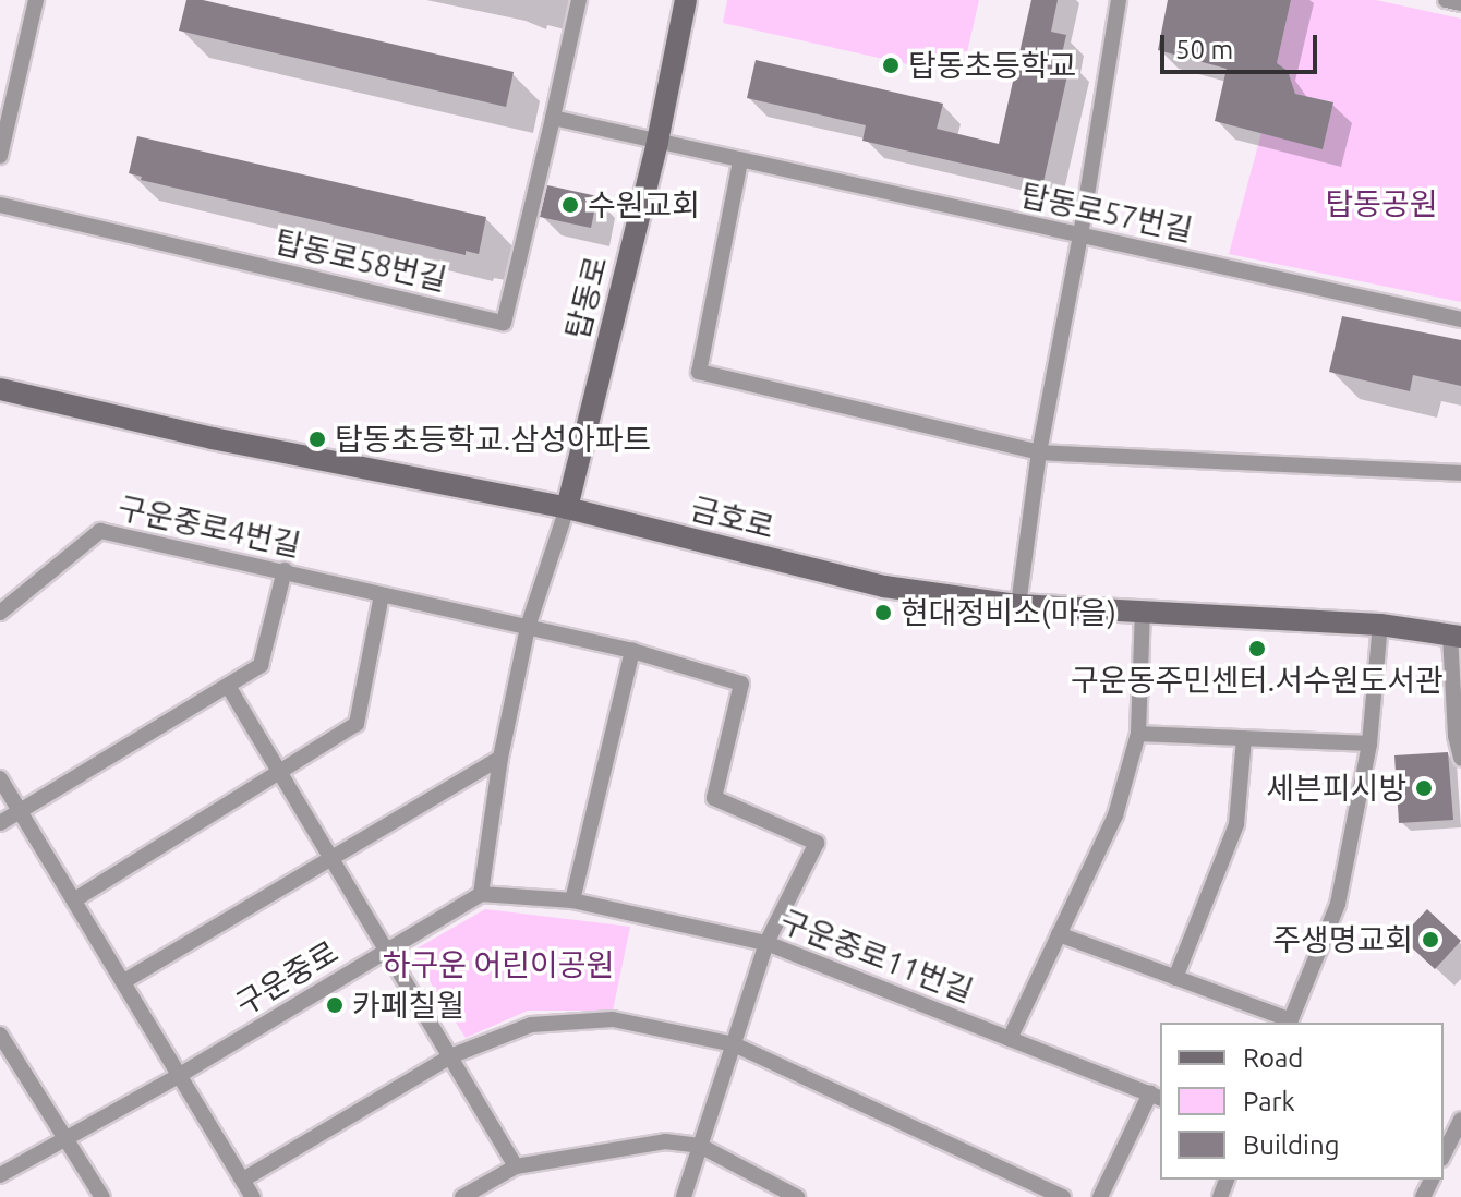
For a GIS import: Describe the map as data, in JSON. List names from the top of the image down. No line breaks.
{"streets":{"street":["탑동로57번길","탑동로58번길","탑동로","금호로","구운중로4번길","구운중로11번길","구운중로"]},"crossings":[["탑동로57번길","탑동로"],["탑동로","금호로"],["구운중로4번길","구운중로11번길"],["구운중로11번길","구운중로"]],"parks":["탑동공원","하구운 어린이공원"],"places":["탑동초등학교","수원교회","탑동초등학교.삼성아파트","현대정비소(마을)","구운동주민센터.서수원도서관","세븐피시방","주생명교회","카페칠월"],"legend":["Road","Park","Building"],"scale_bar":"50 m"}
